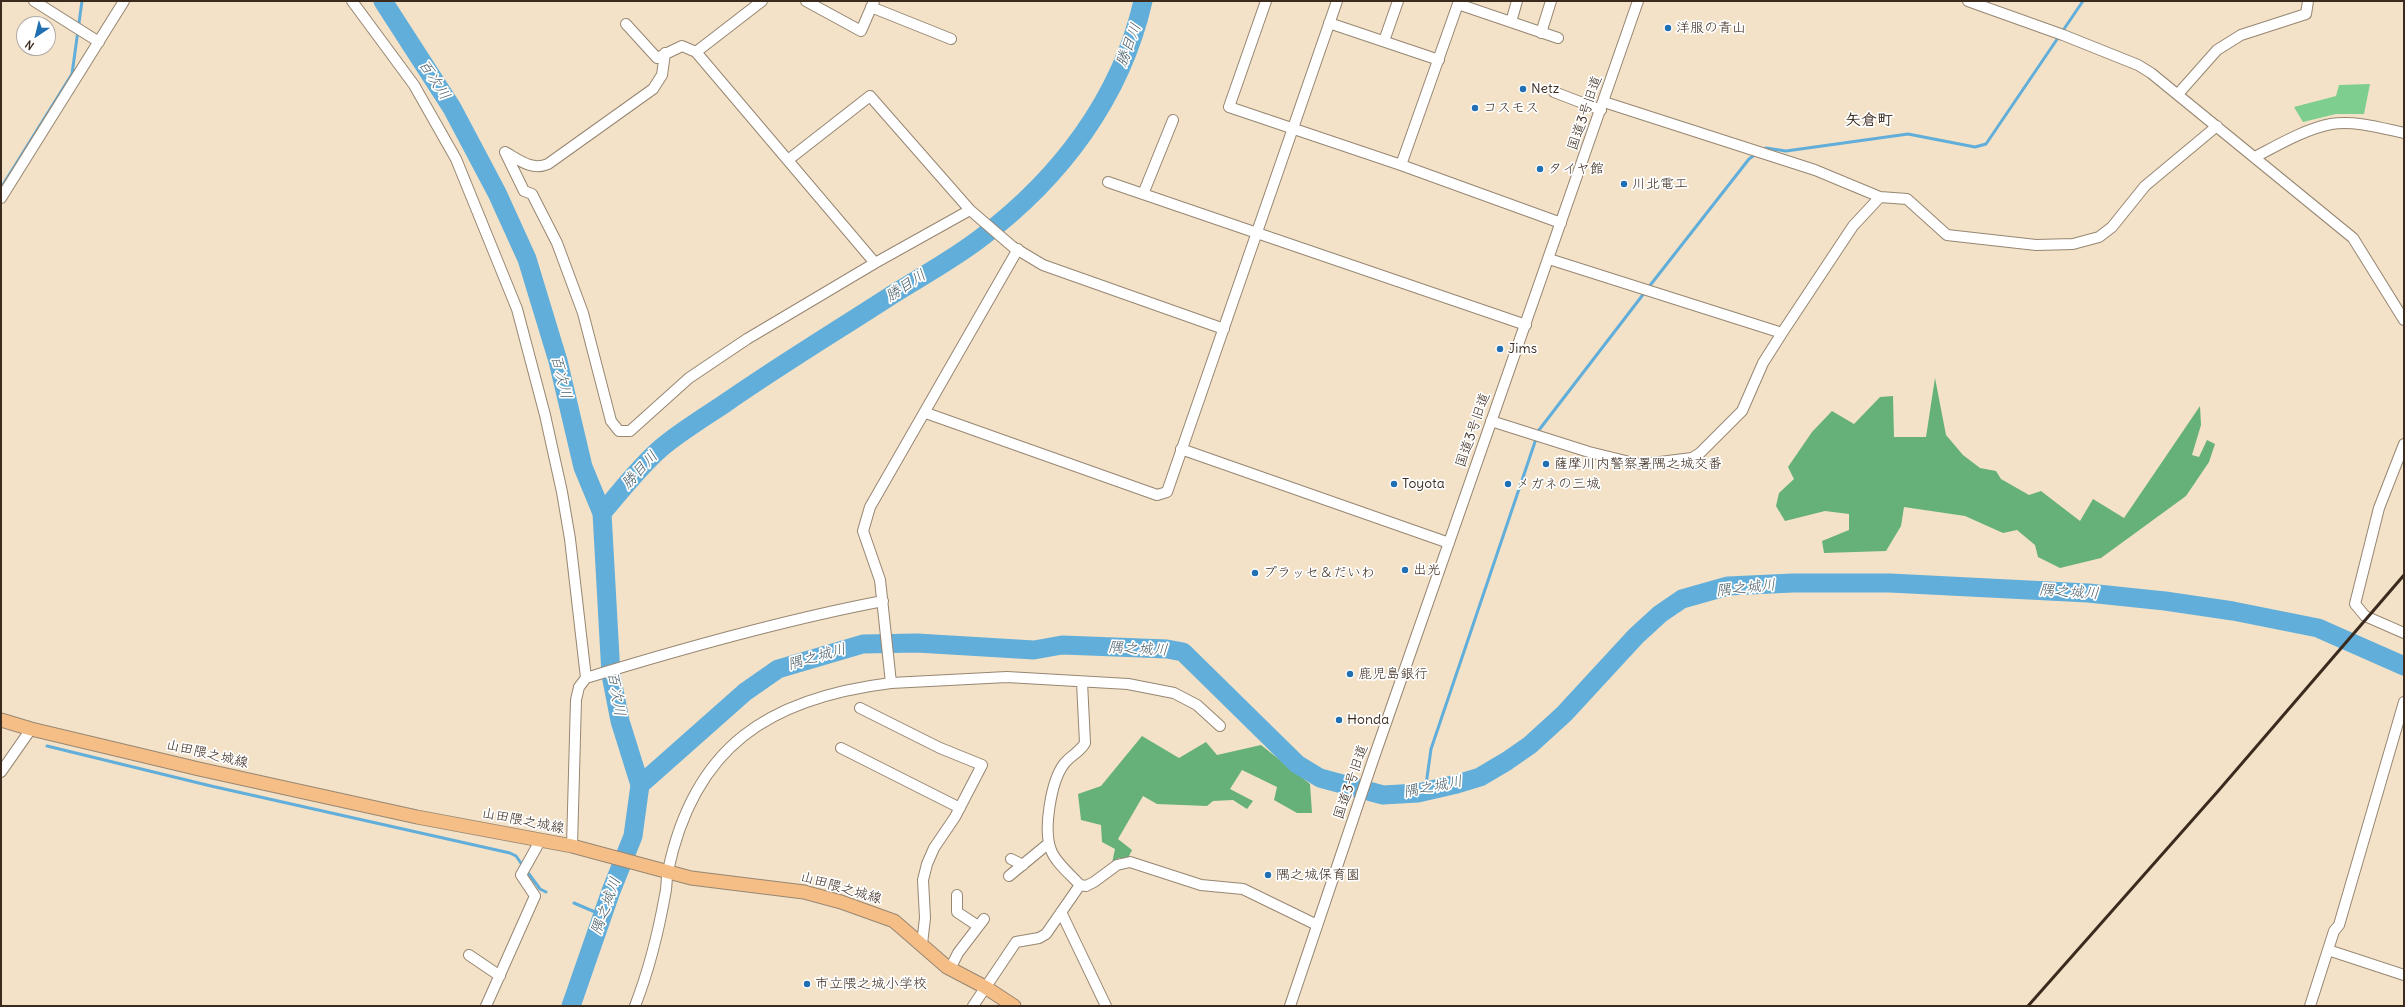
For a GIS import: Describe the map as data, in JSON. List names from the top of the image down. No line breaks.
{"streets":{"main road":["山田隈之城線"],"street":["国道3号旧道"]},"districts":["矢倉町"],"water":["勝目川","百次川","隅之城川"],"places":["洋服の青山","Netz","コスモス","タイヤ館","川北電工","Jims","薩摩川内警察署隅之城交番","Toyota","メガネの三城","出光","プラッセ＆だいわ","鹿児島銀行","Honda","隅之城保育園","市立隈之城小学校"],"north":"bottom left"}
